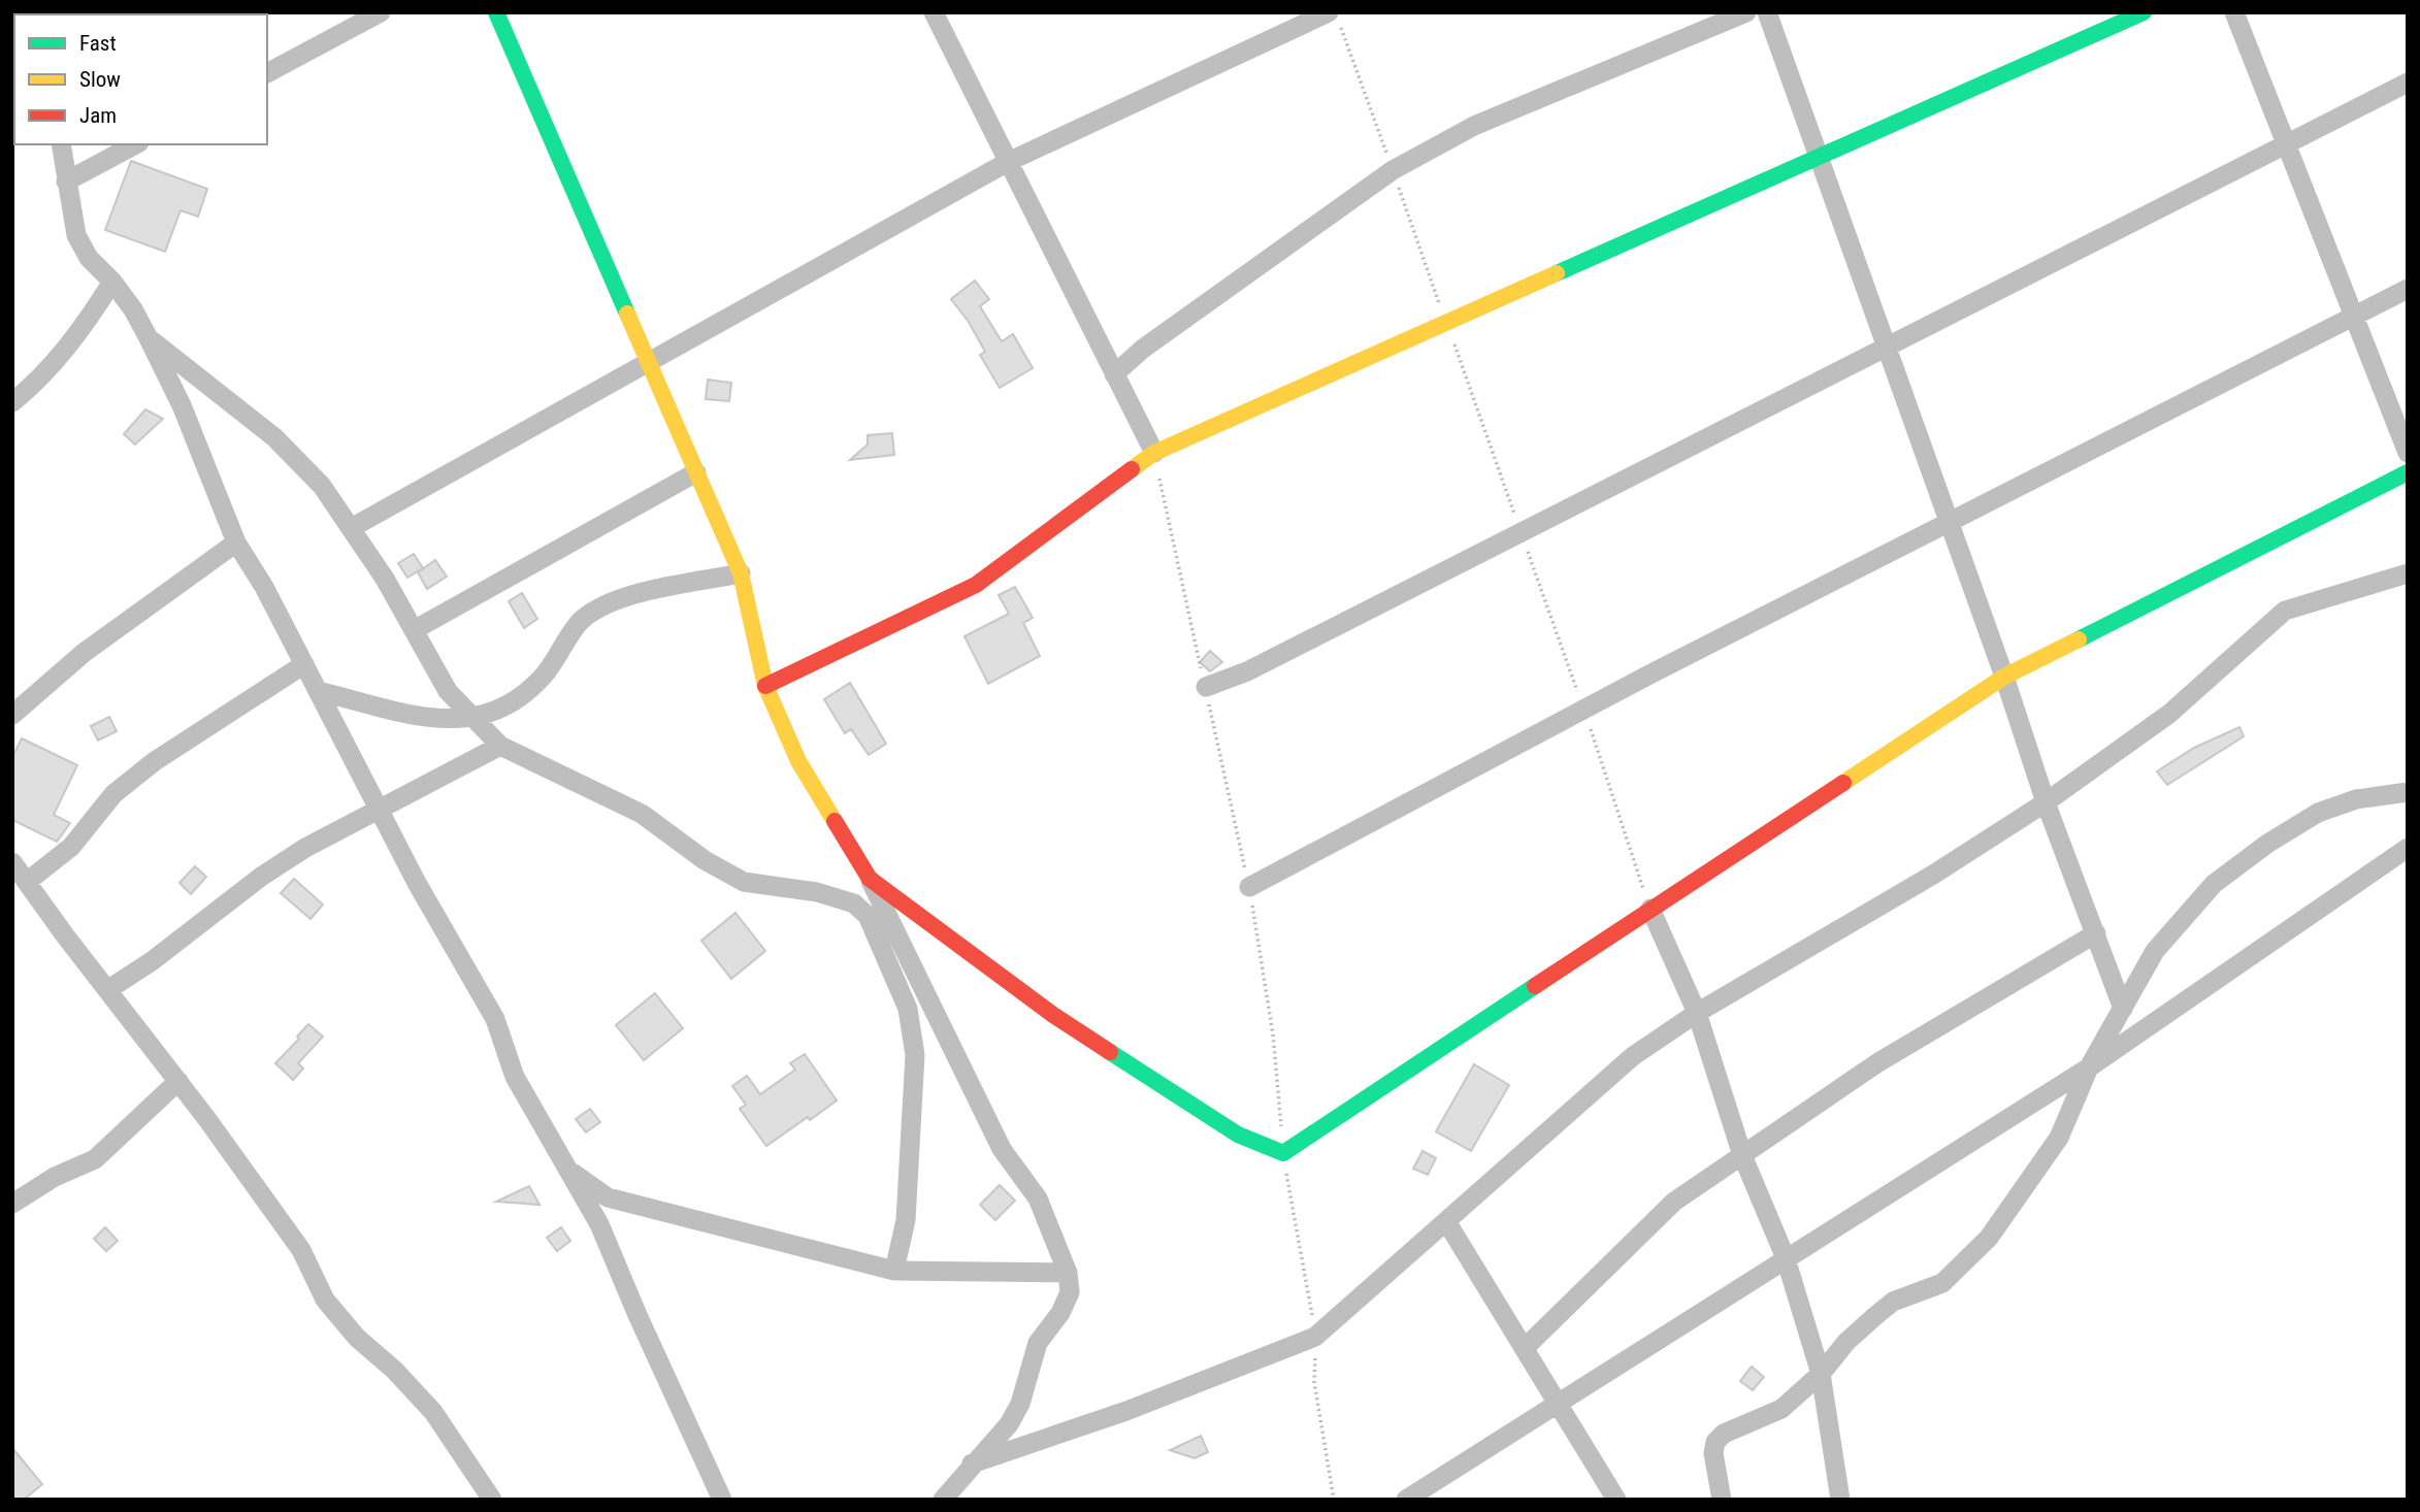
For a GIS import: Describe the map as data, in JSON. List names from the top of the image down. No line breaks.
{"legend":["Fast","Slow","Jam"]}
